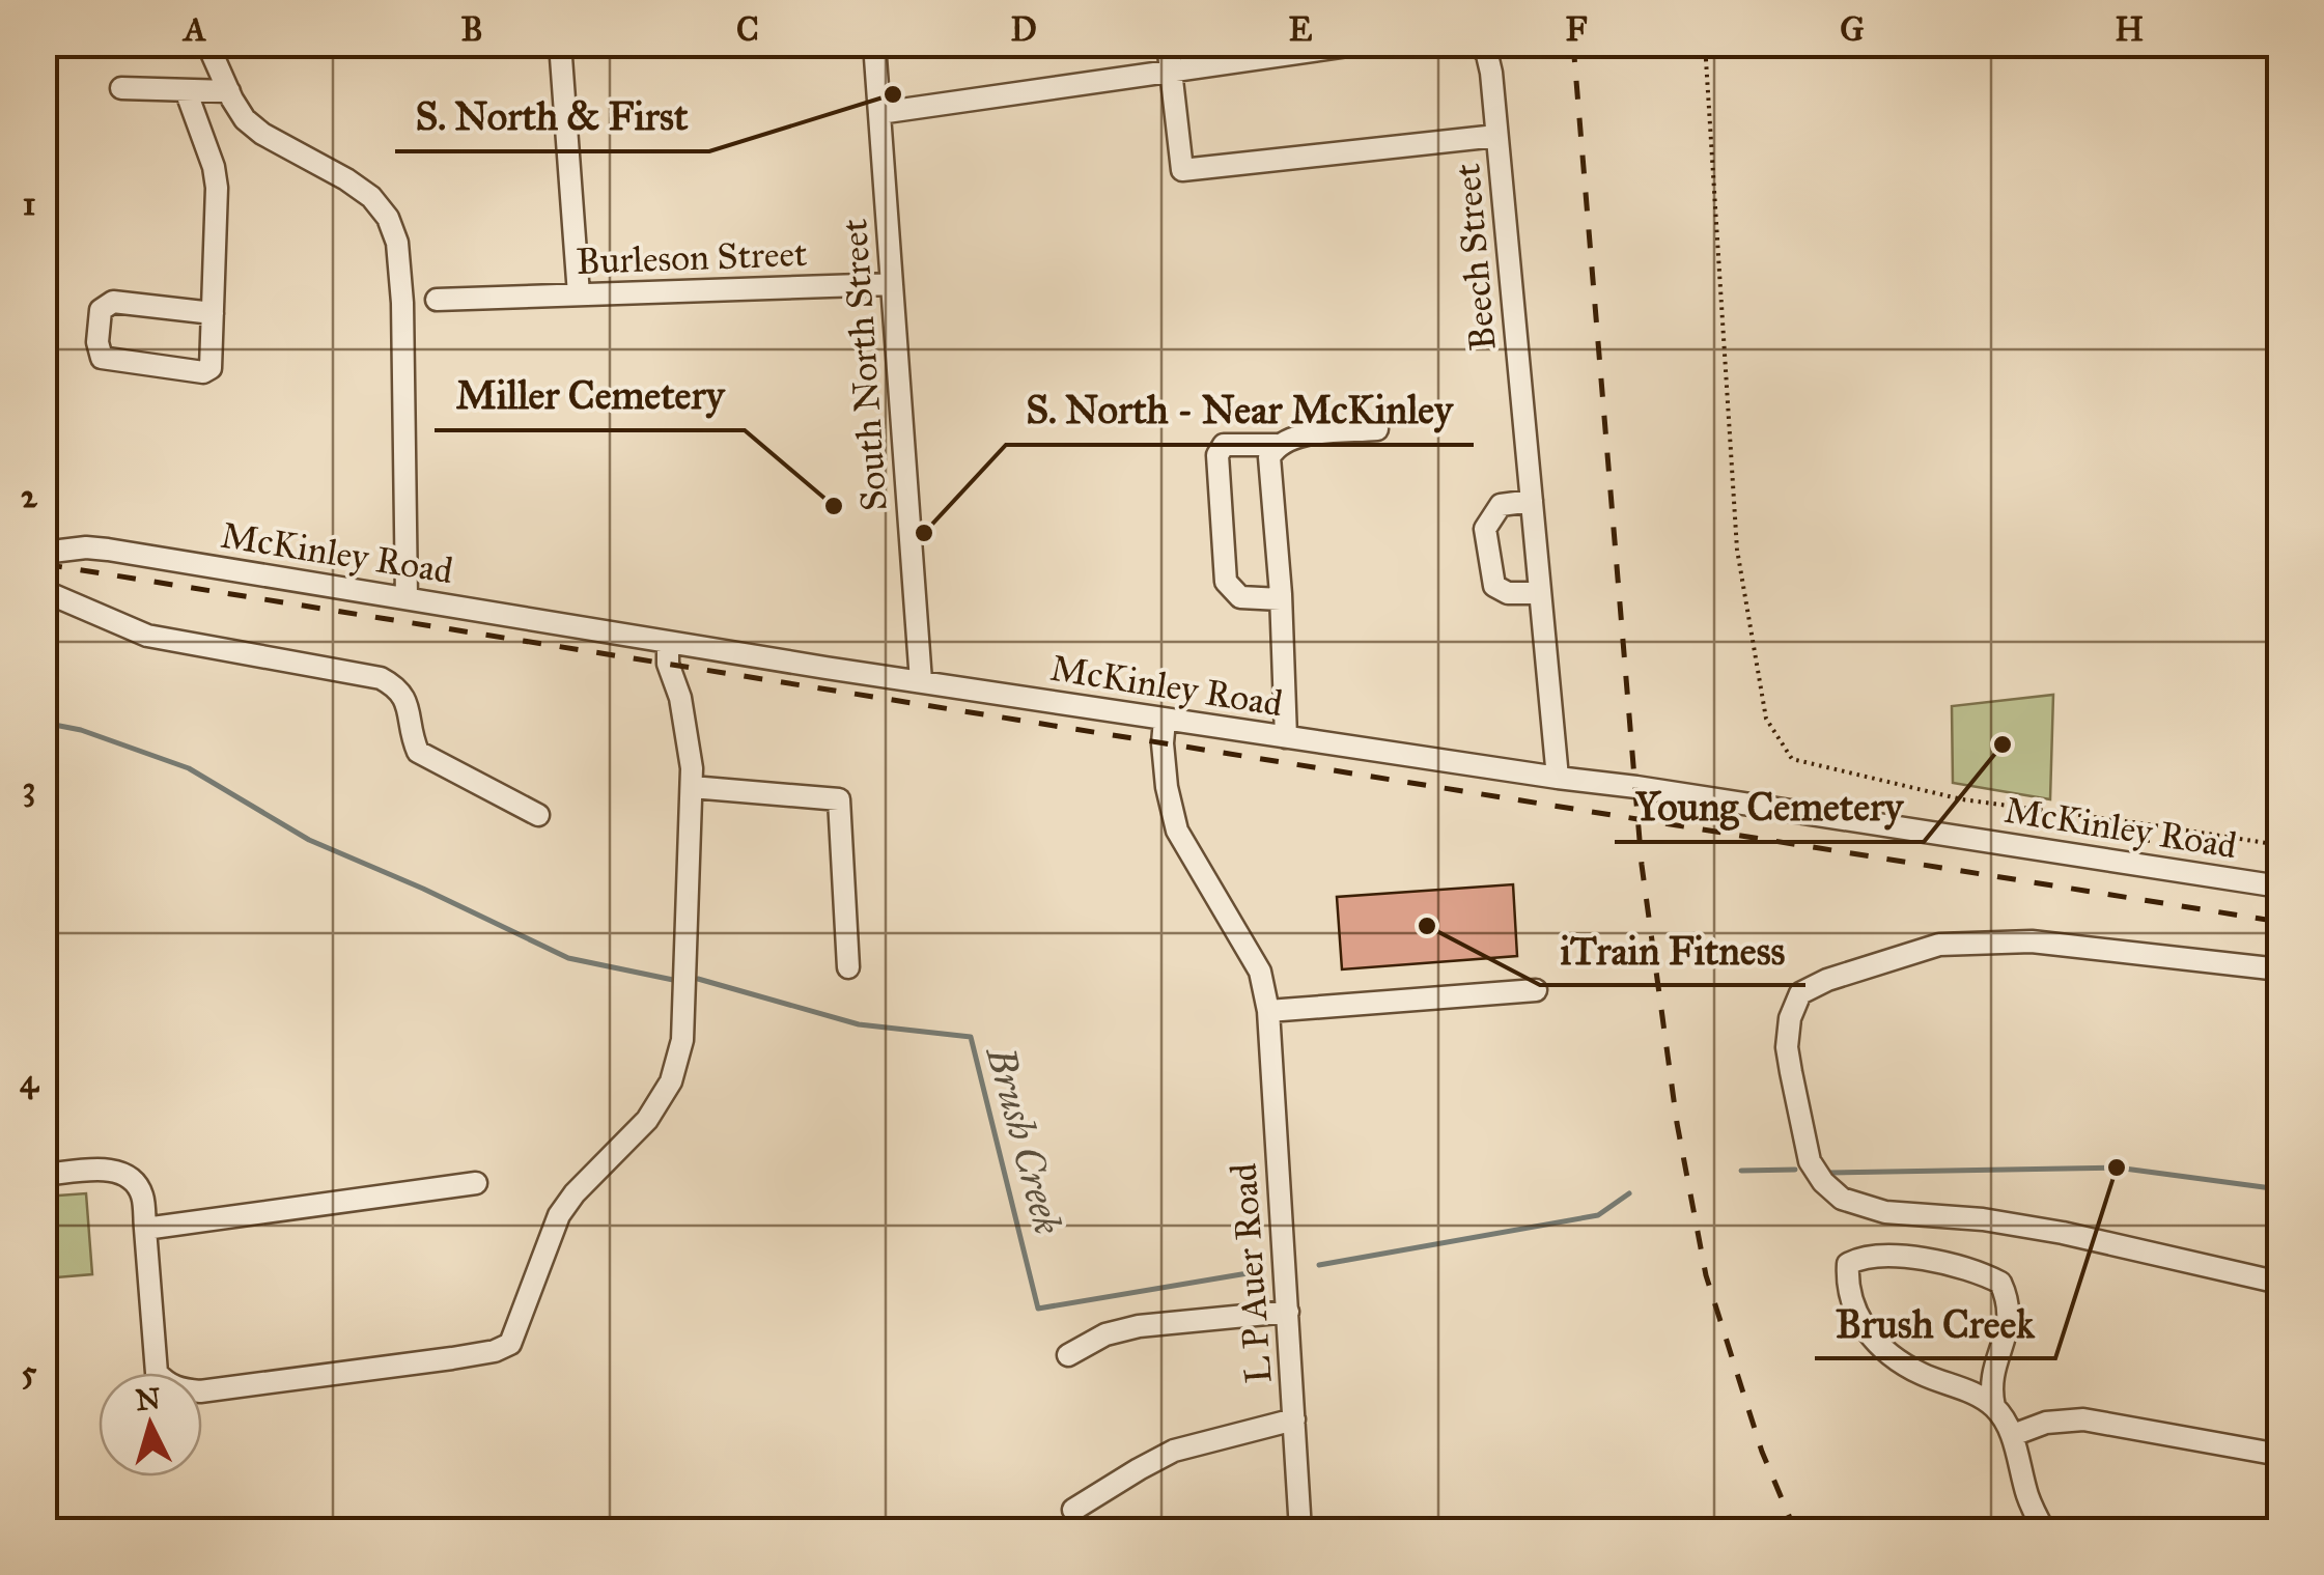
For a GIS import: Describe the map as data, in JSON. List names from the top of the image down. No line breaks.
{"streets":{"street":["Burleson Street","Beech Street","South North Street","McKinley Road","L P Auer Road"]},"crossings":[["Burleson Street","South North Street"],["Beech Street","McKinley Road"],["South North Street","McKinley Road"],["McKinley Road","L P Auer Road"]],"water":["Brush Creek"],"places":["S. North & First","Miller Cemetery","S. North - Near McKinley","Young Cemetery","iTrain Fitness","Brush Creek"],"north":"top","grid":{"columns":["A","B","C","D","E","F","G","H"],"rows":["1","2","3","4","5"]}}
